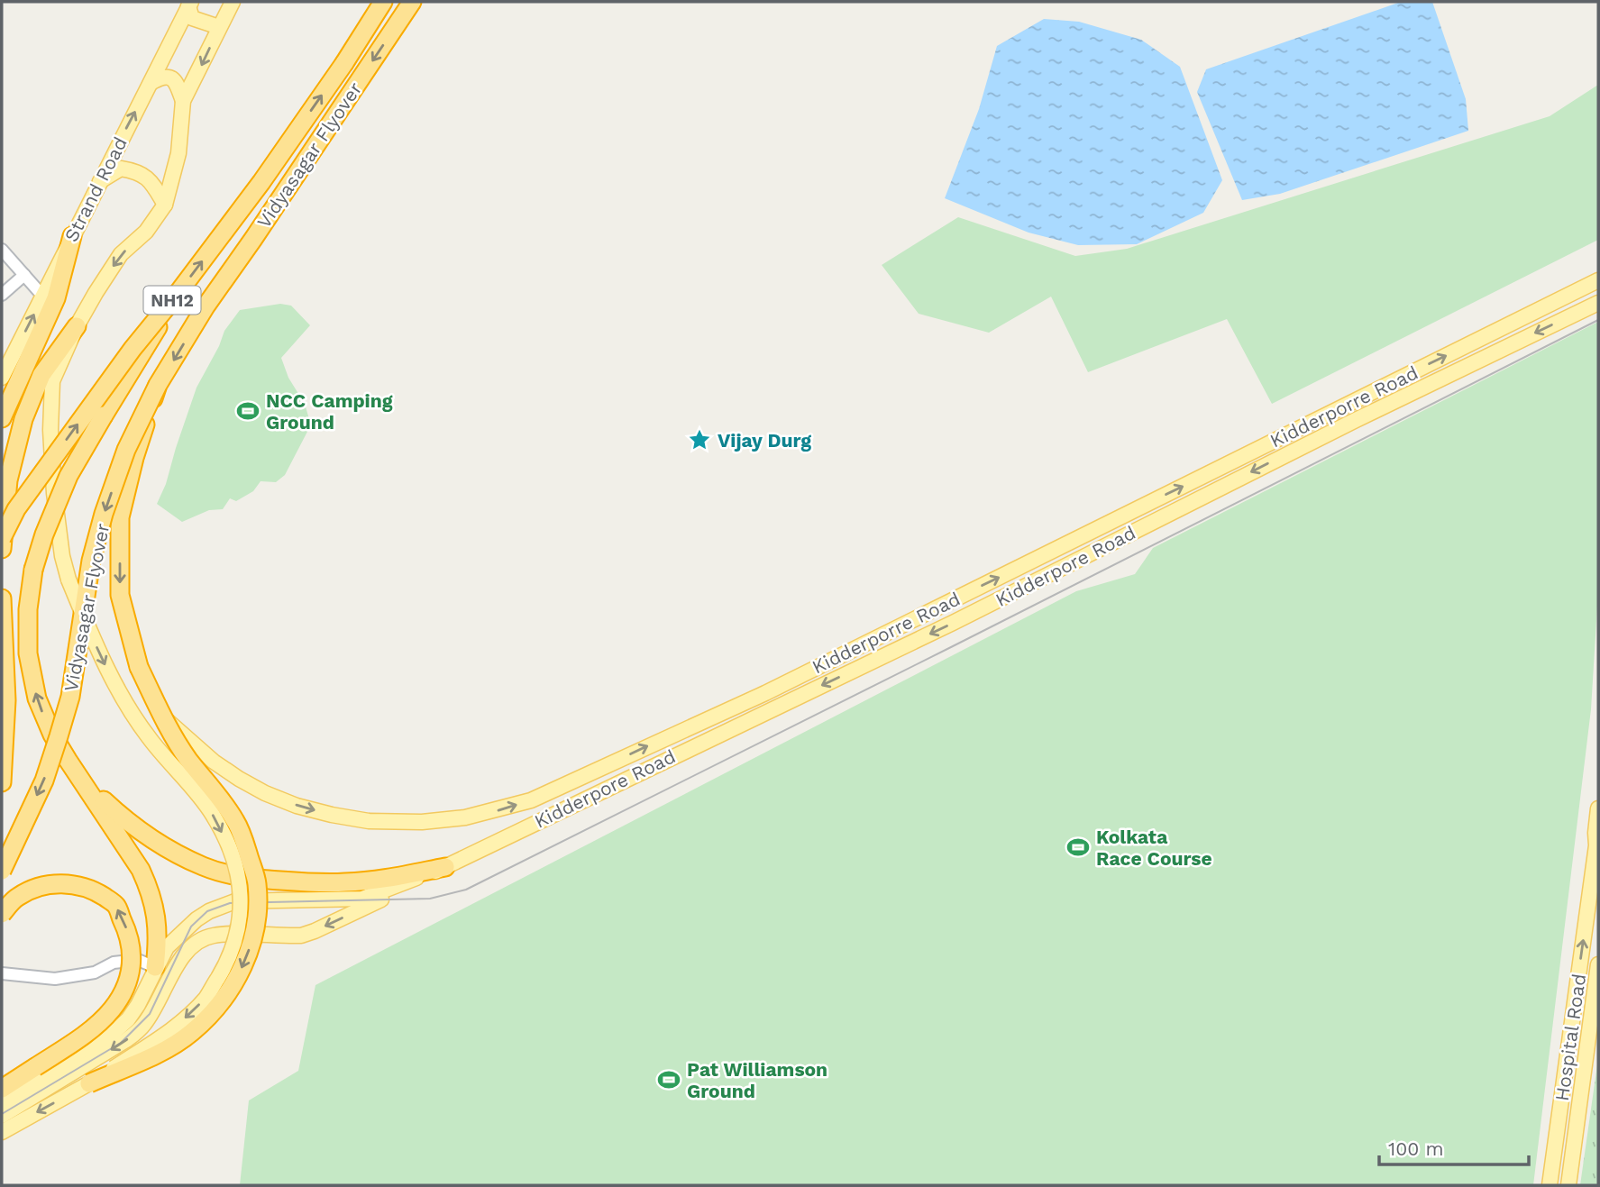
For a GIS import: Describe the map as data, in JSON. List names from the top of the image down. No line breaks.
{"streets":{"highway":["Vidyasagar Flyover","NH12"],"main road":["Strand Road","Kidderporre Road","Kidderpore Road","Hospital Road"]},"one_way":["Kidderporre Road","Kidderpore Road"],"places":{"sports":["NCC Camping Ground","Kolkata Race Course","Pat Williamson Ground"],"place":["Vijay Durg"]},"scale_bar":"100 m"}
